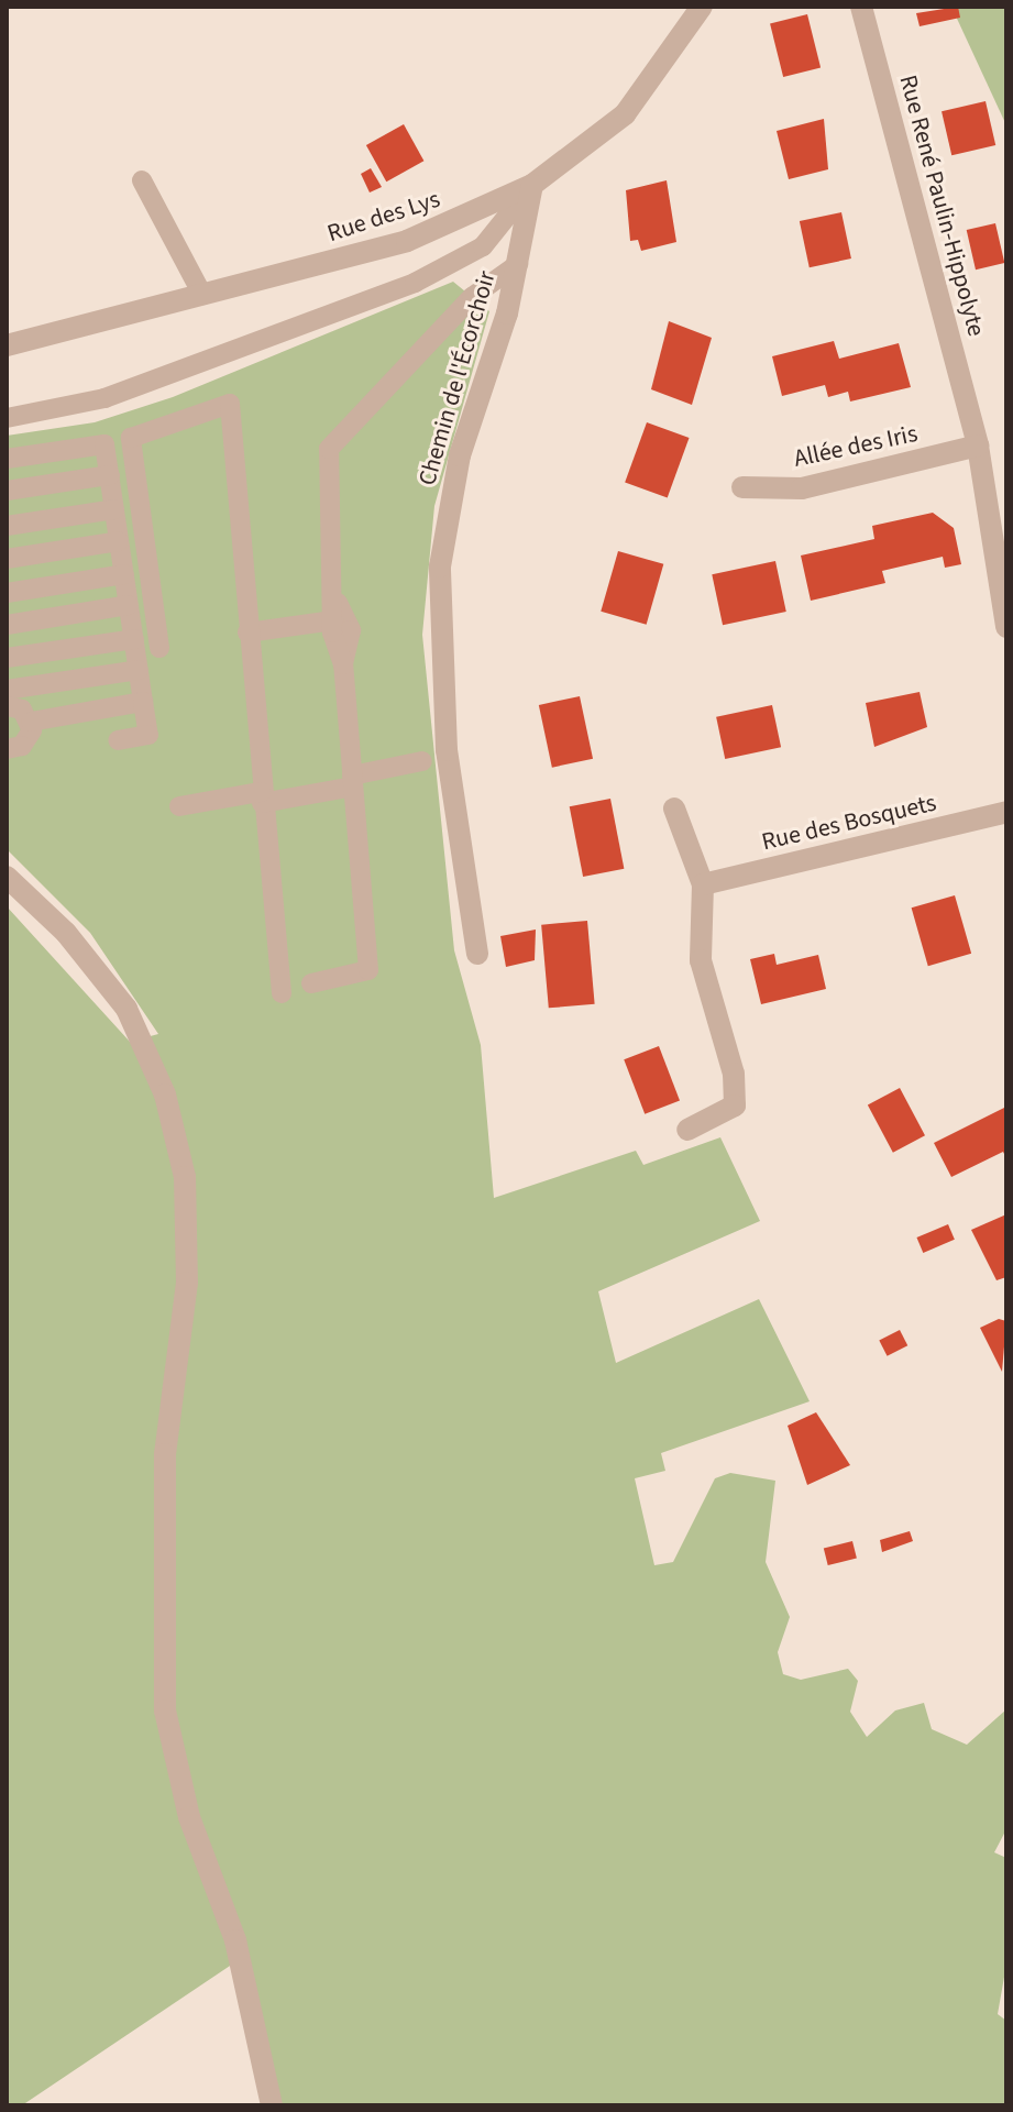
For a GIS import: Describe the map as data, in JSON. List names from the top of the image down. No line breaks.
{"streets":{"street":["Rue René Paulin-Hippolyte","Rue des Lys","Chemin de l'Écorchoir","Allée des Iris","Rue des Bosquets"]},"crossings":[["Rue René Paulin-Hippolyte","Allée des Iris"],["Rue des Lys","Chemin de l'Écorchoir"]]}
